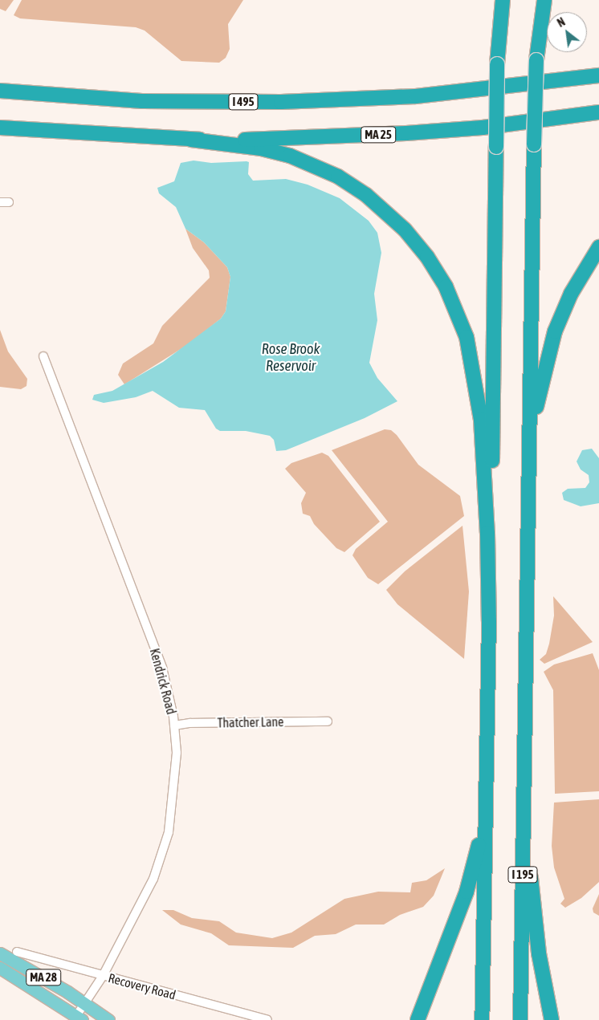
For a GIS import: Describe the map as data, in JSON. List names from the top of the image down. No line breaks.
{"streets":{"highway":["I 495","MA 25","I 195"],"main road":["MA 28"],"street":["Kendrick Road","Thatcher Lane","Recovery Road"]},"crossings":[["Kendrick Road","Thatcher Lane"],["Kendrick Road","MA 28"],["Kendrick Road","Recovery Road"]],"water":["Rose Brook Reservoir"],"north":"top left"}
